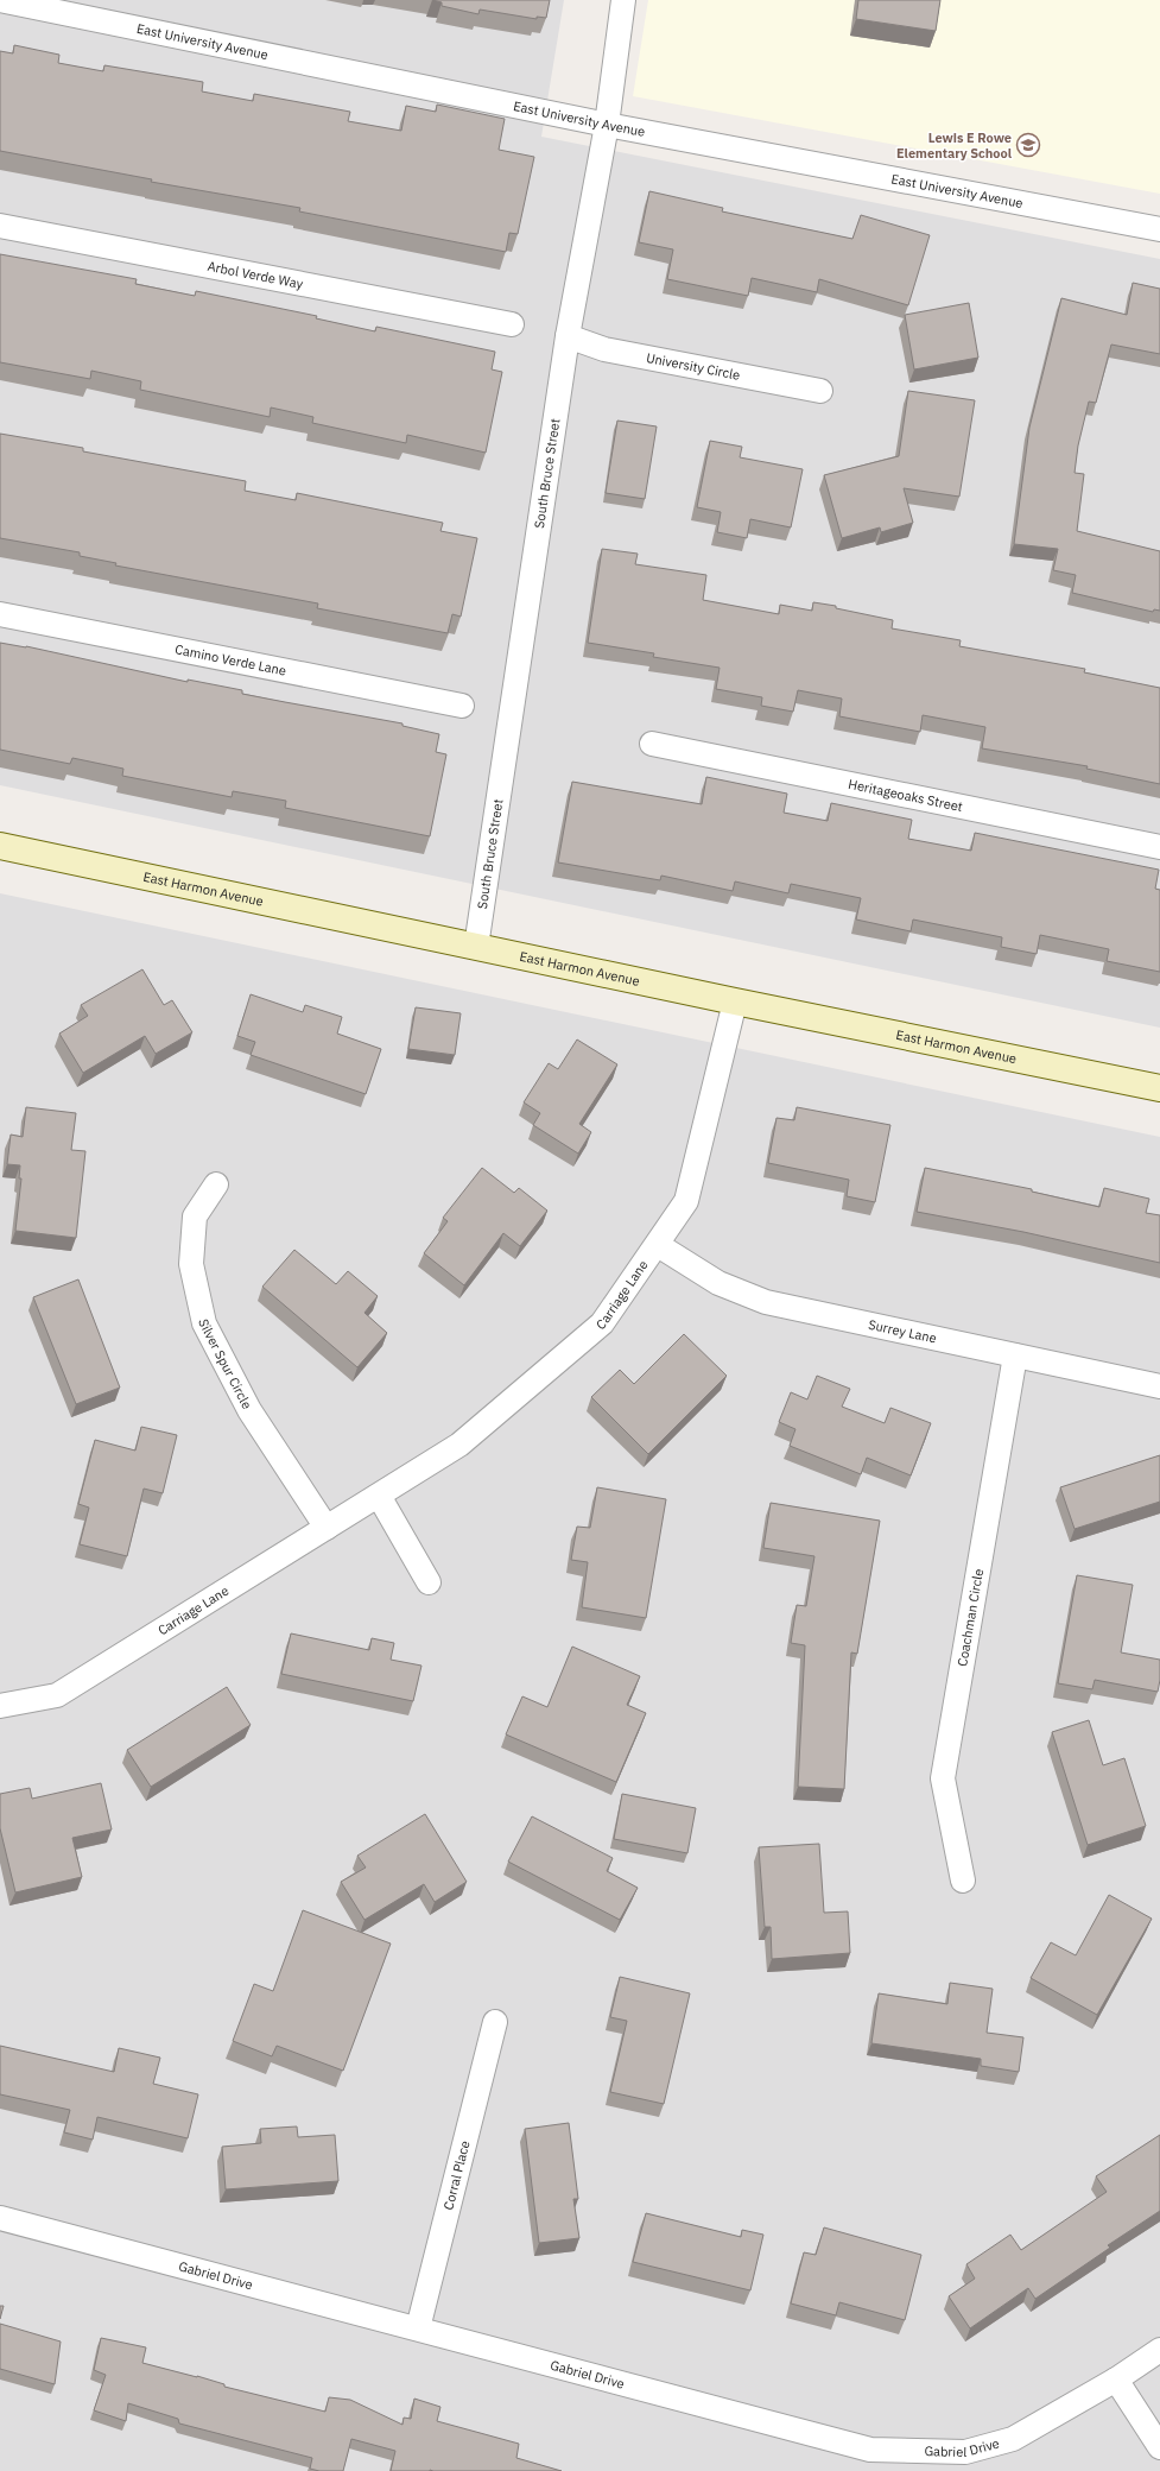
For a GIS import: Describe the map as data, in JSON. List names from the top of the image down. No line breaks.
{"streets":{"main road":["East Harmon Avenue"],"street":["East University Avenue","Arbol Verde Way","University Circle","South Bruce Street","Camino Verde Lane","Heritageoaks Street","Carriage Lane","Surrey Lane","Silver Spur Circle","Coachman Circle","Corral Place","Gabriel Drive"]},"crossings":[["East University Avenue","South Bruce Street"],["University Circle","South Bruce Street"],["South Bruce Street","East Harmon Avenue"],["East Harmon Avenue","Carriage Lane"],["Carriage Lane","Surrey Lane"],["Carriage Lane","Silver Spur Circle"],["Surrey Lane","Coachman Circle"],["Corral Place","Gabriel Drive"]],"places":{"school or university":["Lewis E Rowe Elementary School"]}}
